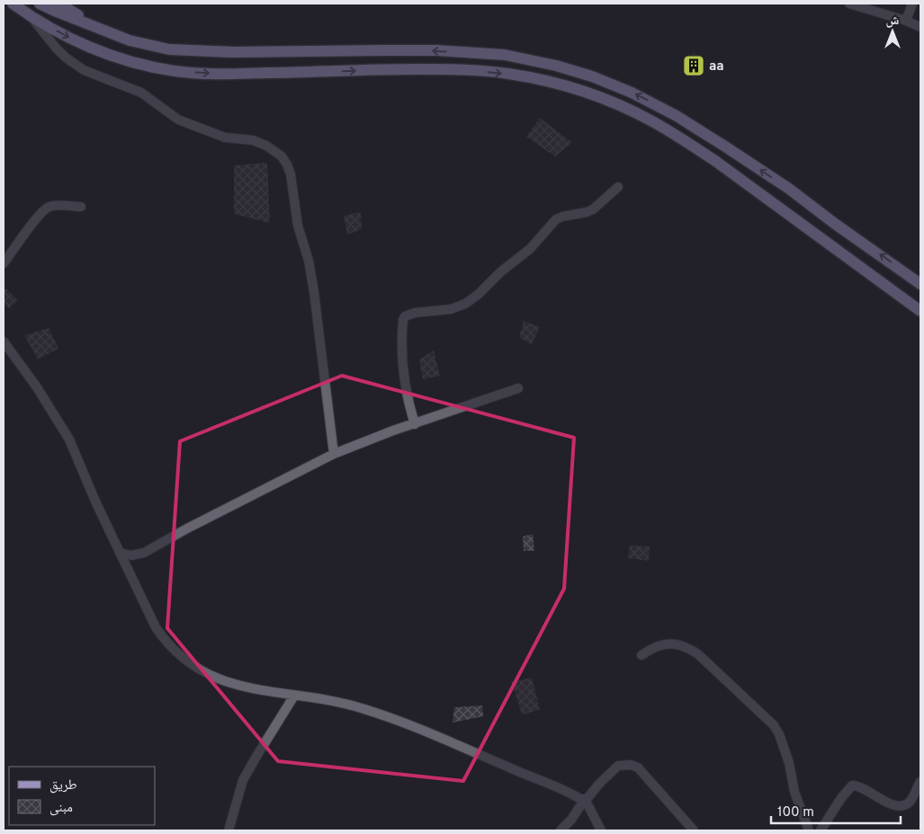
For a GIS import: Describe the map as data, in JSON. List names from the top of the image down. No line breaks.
{"places":{"building":["aa"]},"legend":["طريق","مبنى"],"scale_bar":"100 m","north":"top"}
